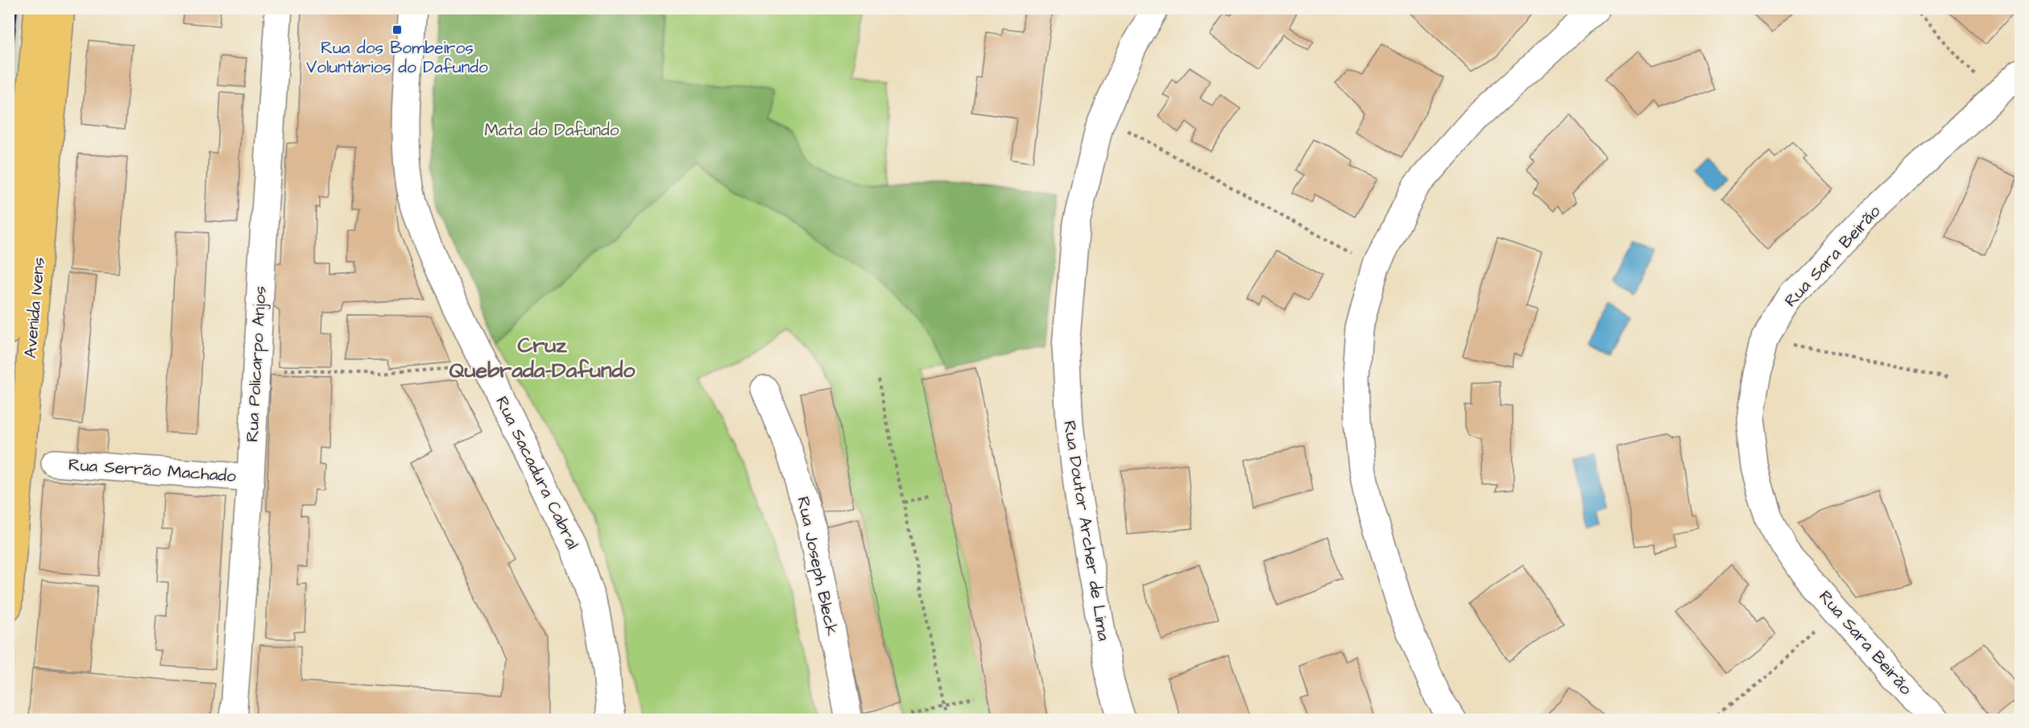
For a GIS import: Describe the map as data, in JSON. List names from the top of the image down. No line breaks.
{"streets":{"main road":["Avenida Ivens"],"street":["Rua Sara Beirão","Rua Policarpo Anjos","Rua Serrão Machado","Rua Sacadura Cabral","Rua Doutor Archer de Lima","Rua Joseph Bleck"]},"crossings":[["Rua Policarpo Anjos","Rua Serrão Machado"]],"districts":["Cruz Quebrada-Dafundo"],"parks":["Mata do Dafundo"],"places":{"transit":["Rua dos Bombeiros Voluntários do Dafundo"]}}
